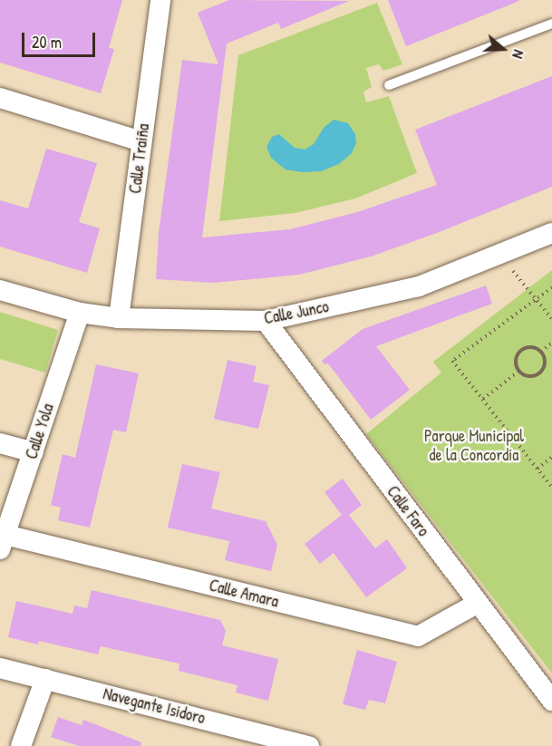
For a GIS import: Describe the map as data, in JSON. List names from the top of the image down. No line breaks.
{"streets":{"street":["Calle Traiña","Calle Junco","Calle Yola","Calle Faro","Calle Amara","Navegante Isidoro"]},"crossings":[["Calle Traiña","Calle Junco"],["Calle Junco","Calle Yola"],["Calle Junco","Calle Faro"],["Calle Yola","Calle Amara"],["Calle Faro","Calle Amara"]],"parks":["Parque Municipal de la Concordia"],"scale_bar":"20 m","north":"right"}
